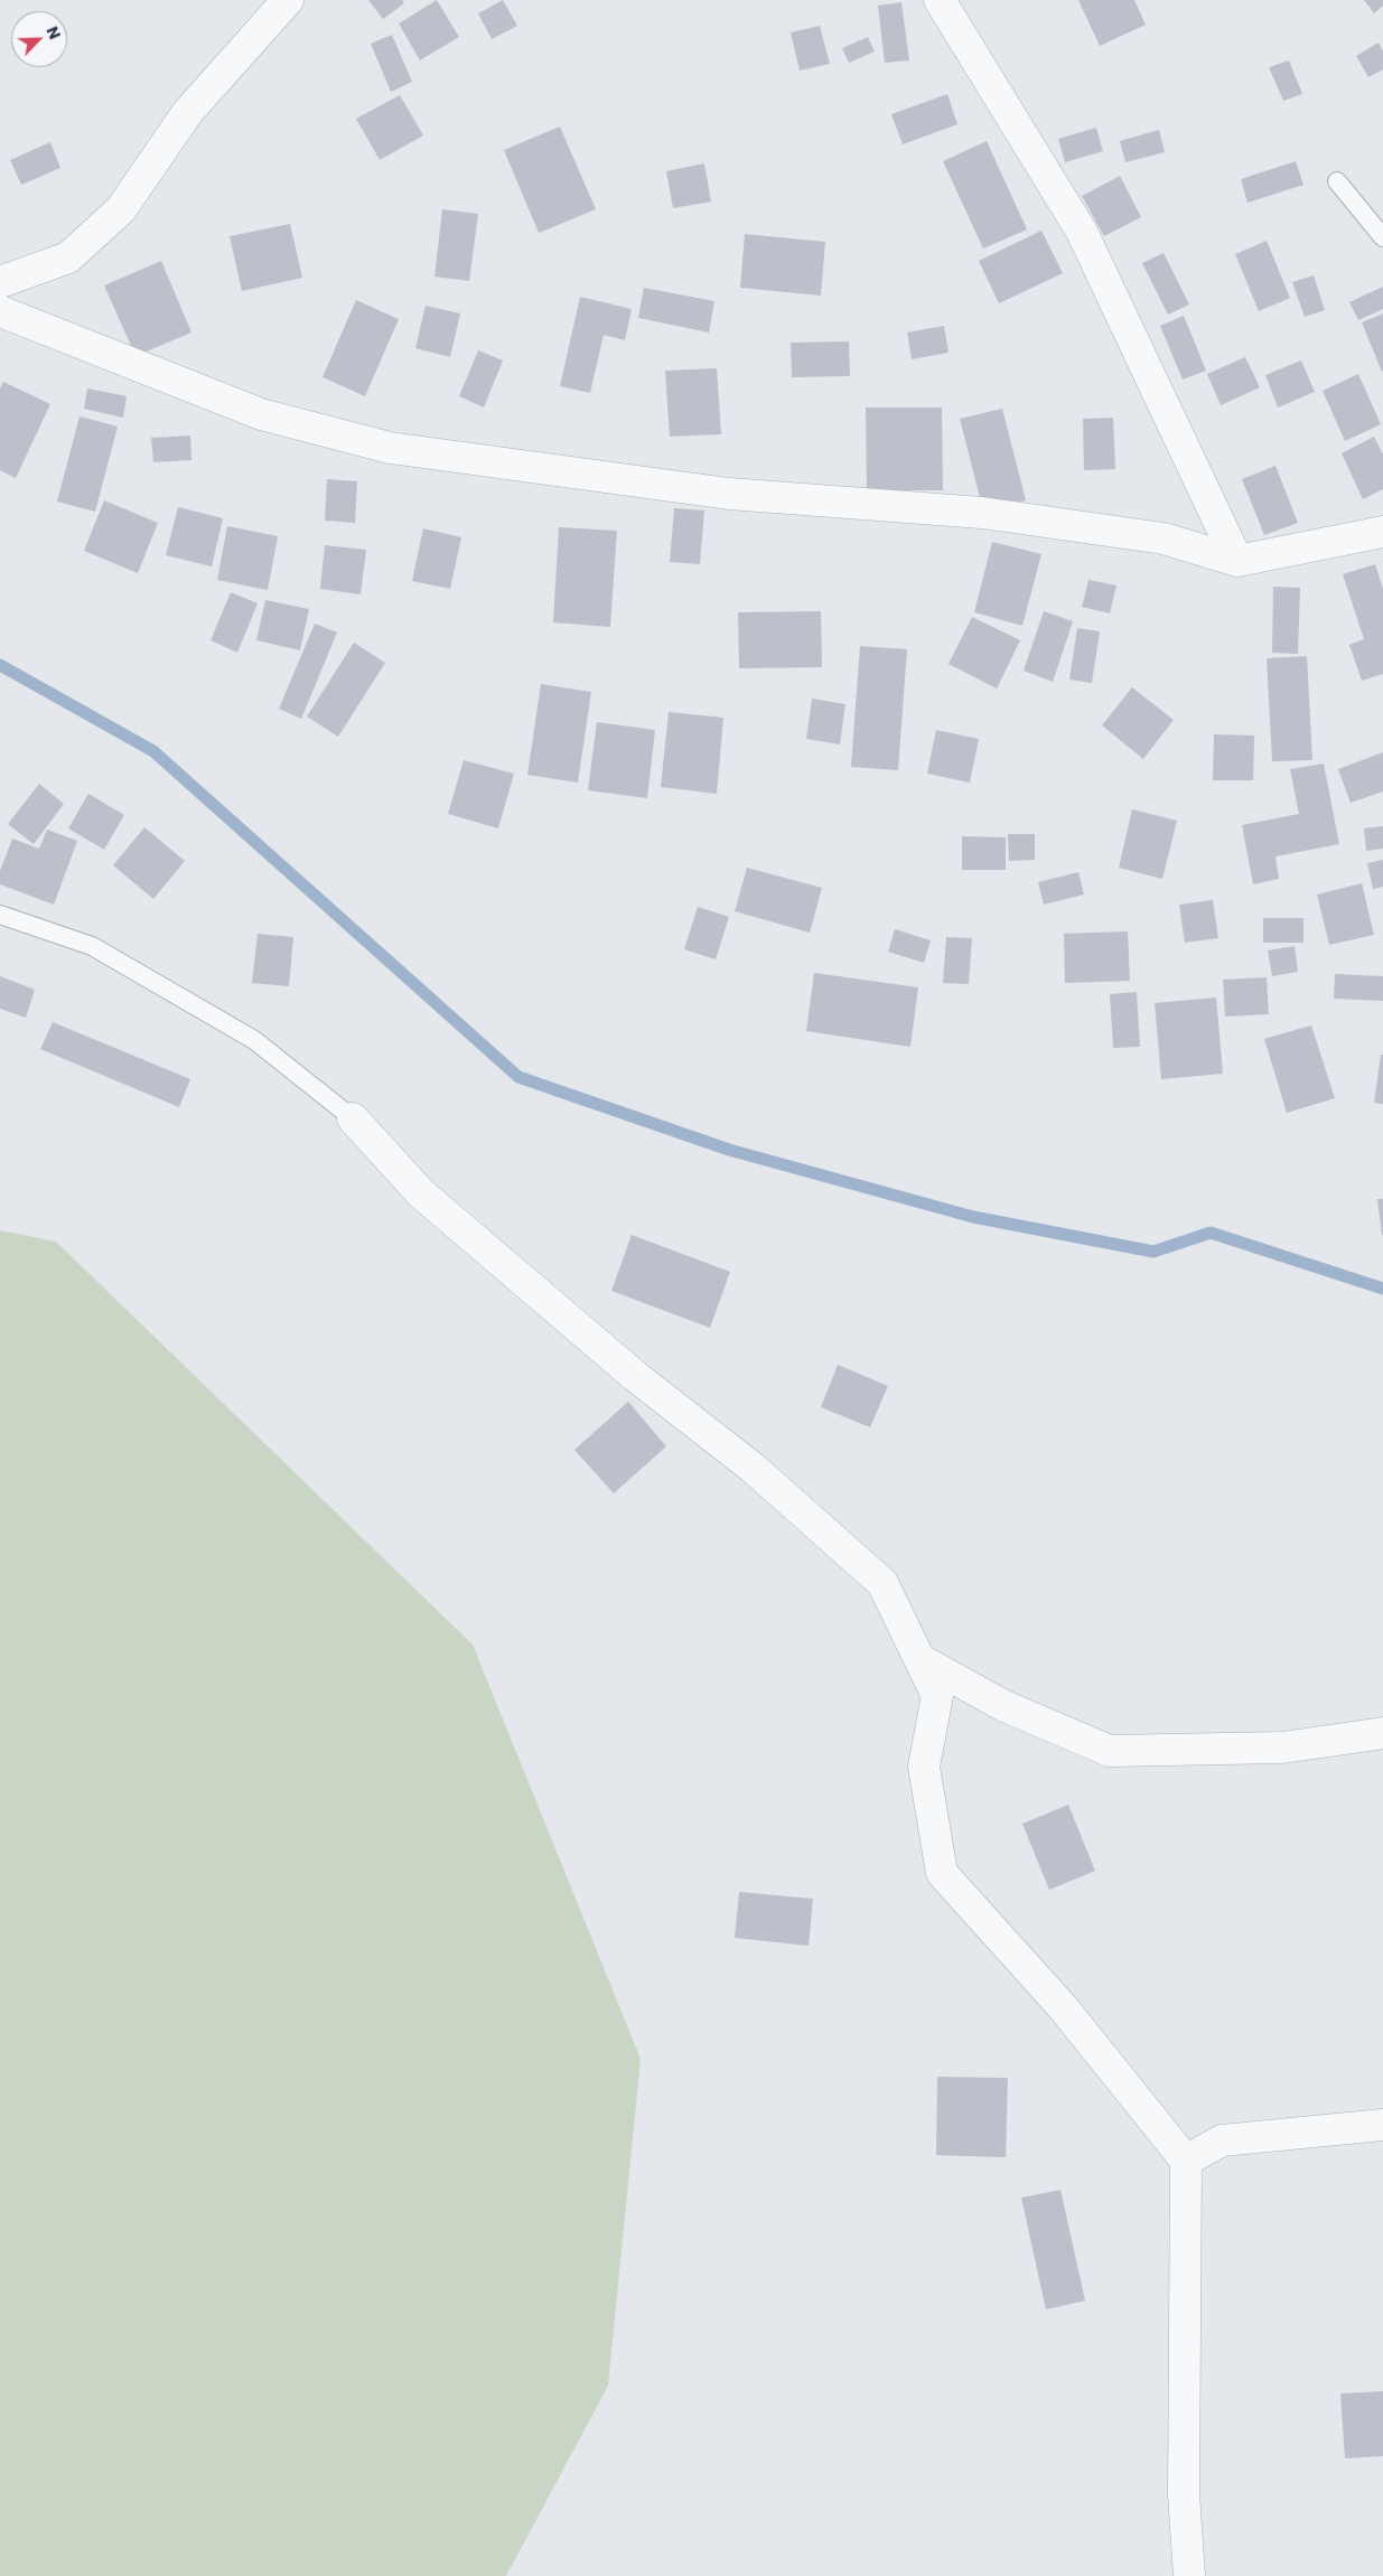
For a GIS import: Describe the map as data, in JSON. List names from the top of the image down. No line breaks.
{"north":"top right"}
